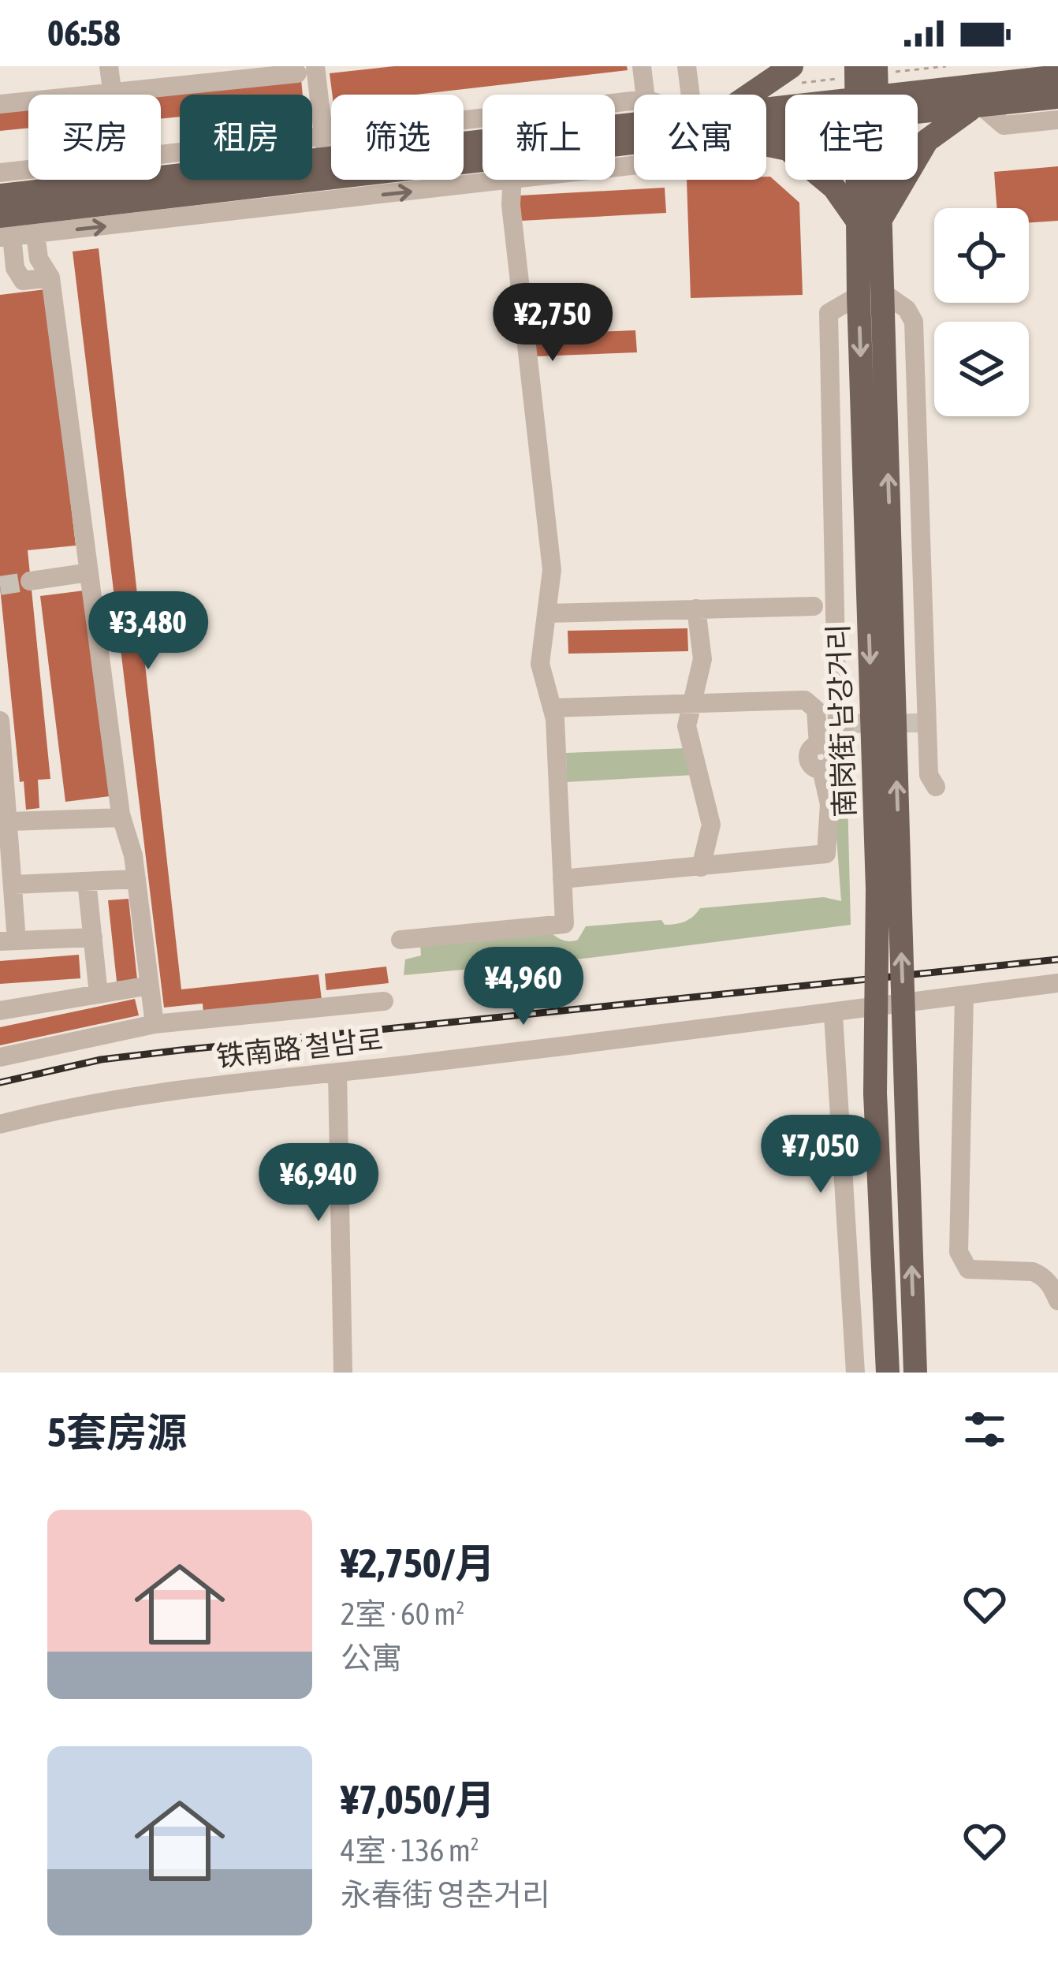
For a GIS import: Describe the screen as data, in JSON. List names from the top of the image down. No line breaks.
{"streets":{"main road":["南岗街 남강거리"],"street":["铁南路 철남로"]},"page":{"status":"06:58","chip":["买房","租房","筛选","新上","公寓","住宅"],"price":["¥2,750","¥3,480","¥4,960","¥7,050","¥6,940"],"heading":"5套房源","list":[{"name":"¥2,750/月","note":"2室 · 60 m² · 公寓"},{"name":"¥7,050/月","note":"4室 · 136 m² · 永春街 영춘거리"}]}}
